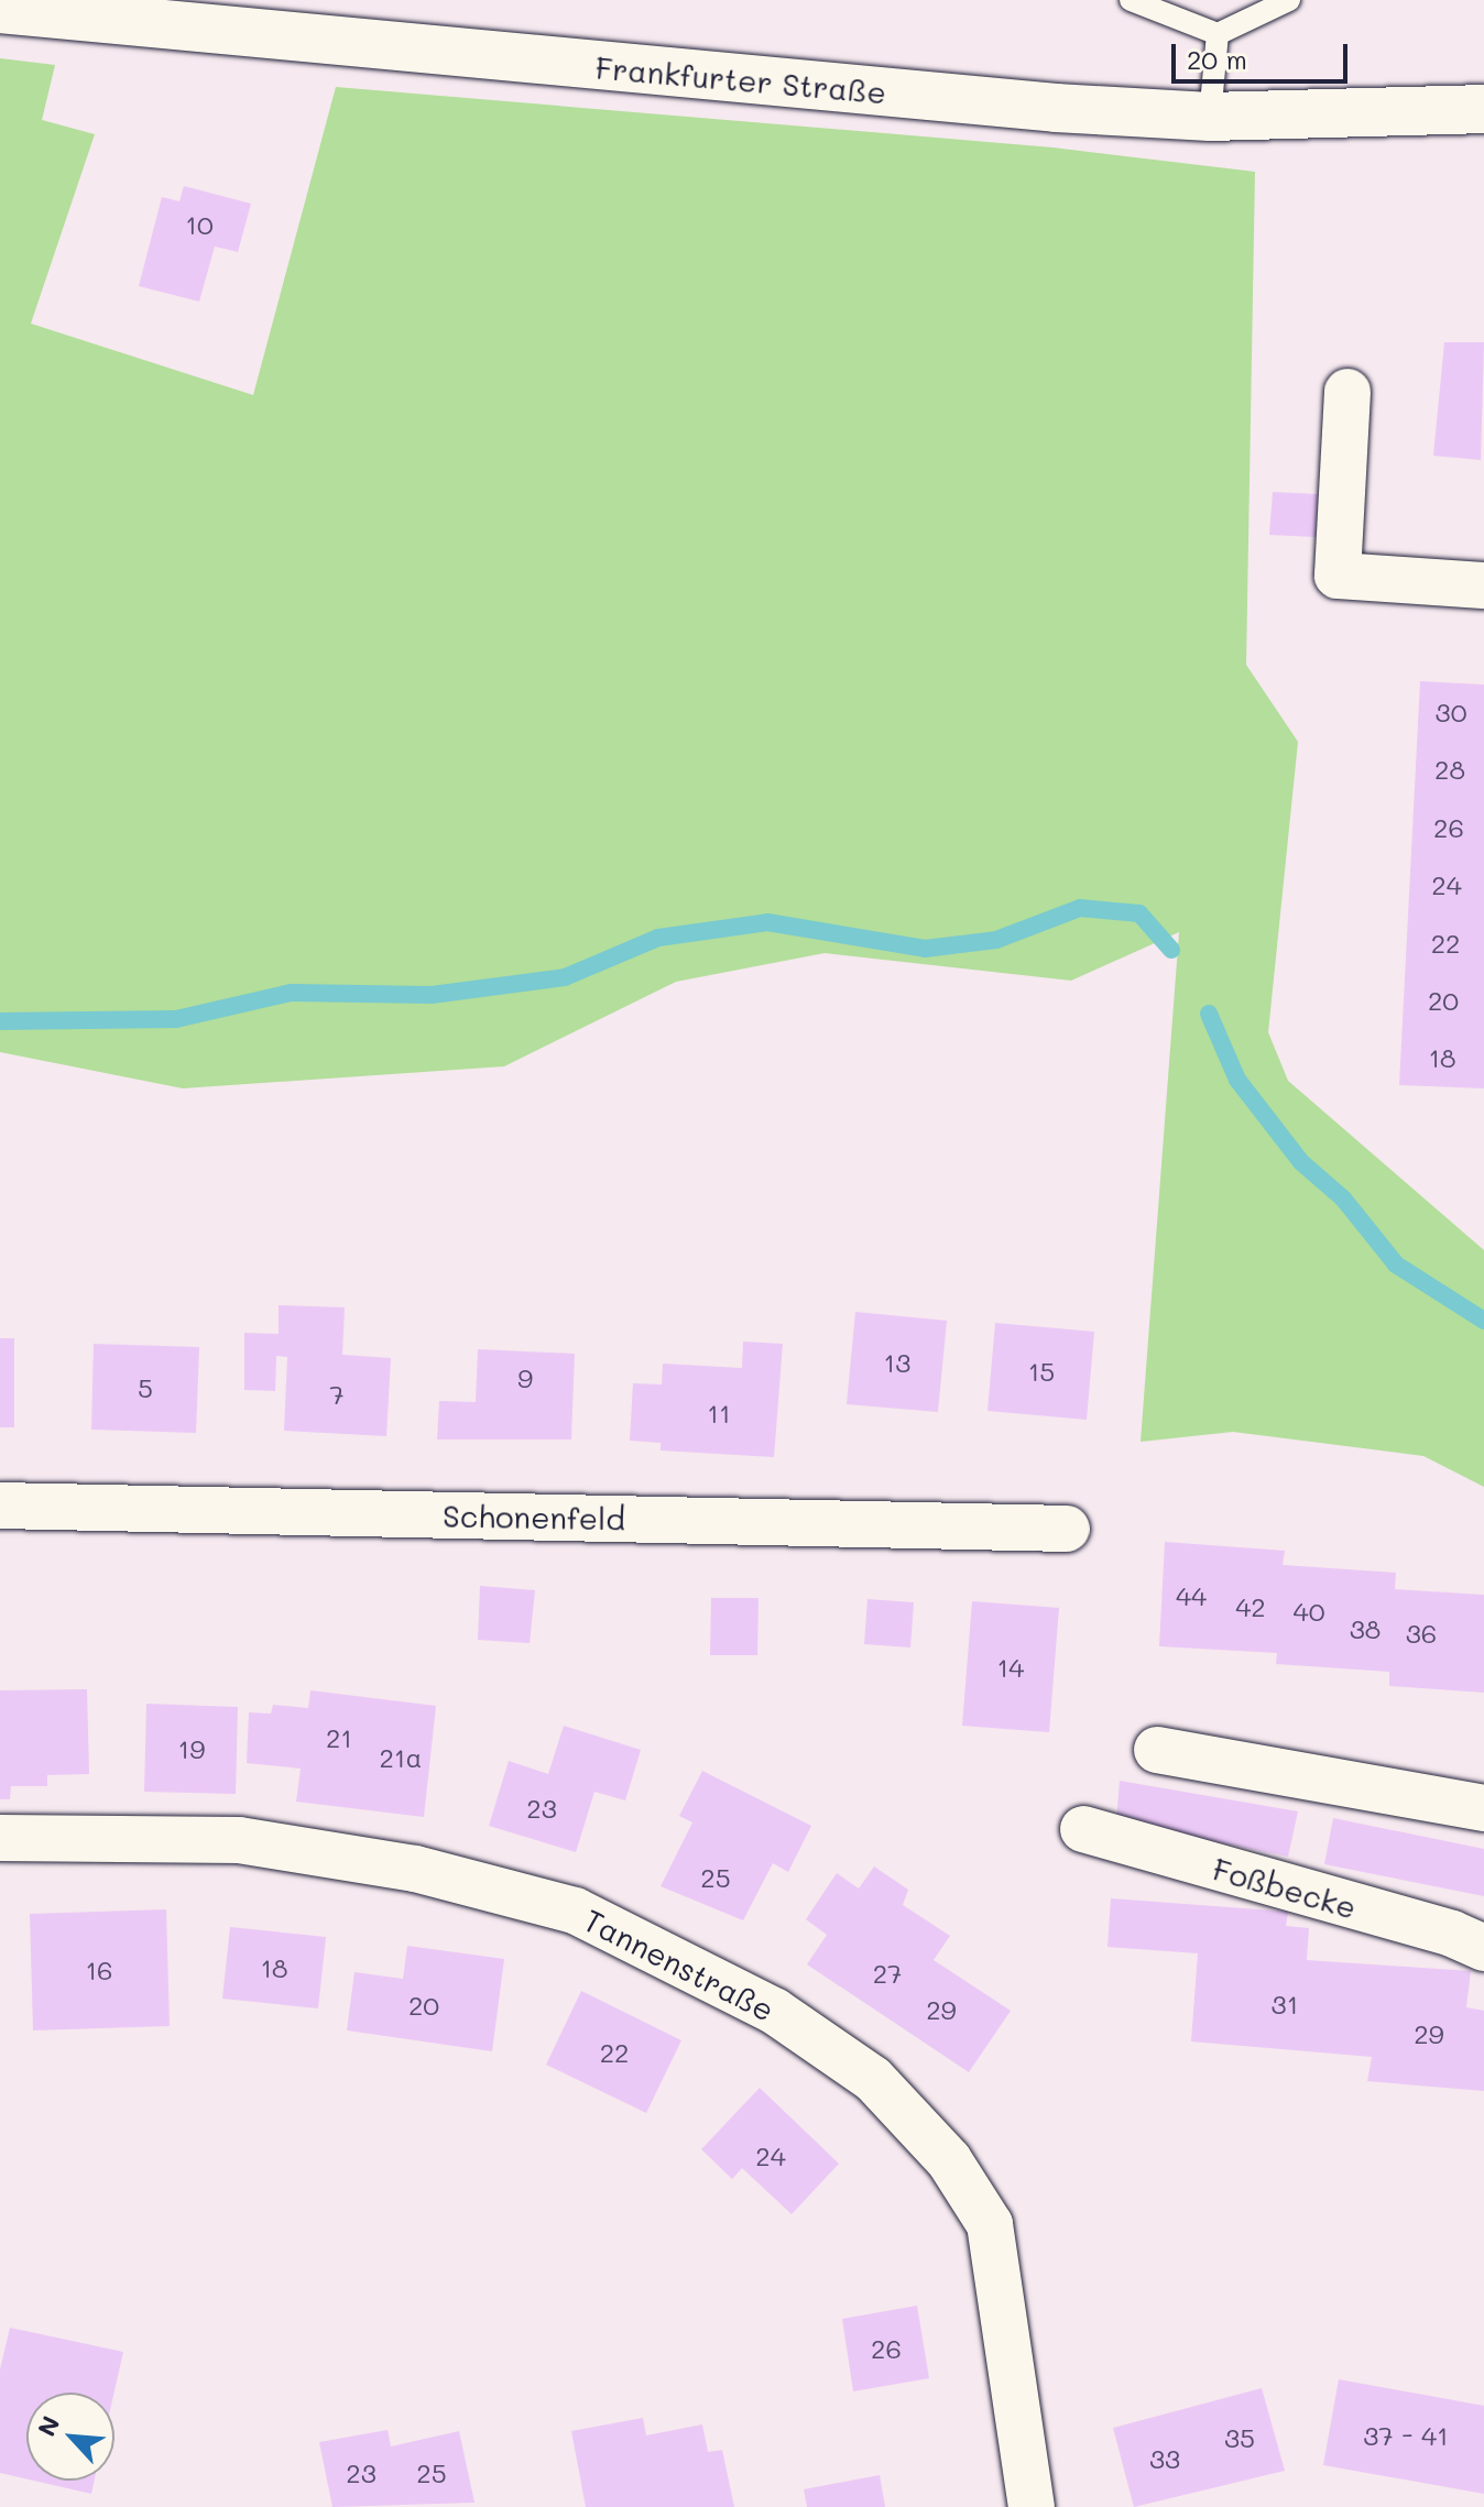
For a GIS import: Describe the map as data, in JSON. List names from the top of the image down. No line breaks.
{"streets":{"main road":["Frankfurter Straße"],"street":["Schonenfeld","Foßbecke","Tannenstraße"]},"house_numbers":["10","30","28","26","24","22","20","18","13","15","9","5","7","11","44","42","40","38","36","14","21","19","21a","23","25","18","16","27","31","20","29","29","22","24","26","37 - 41","35","33","23","25"],"scale_bar":"20 m","north":"top left"}
